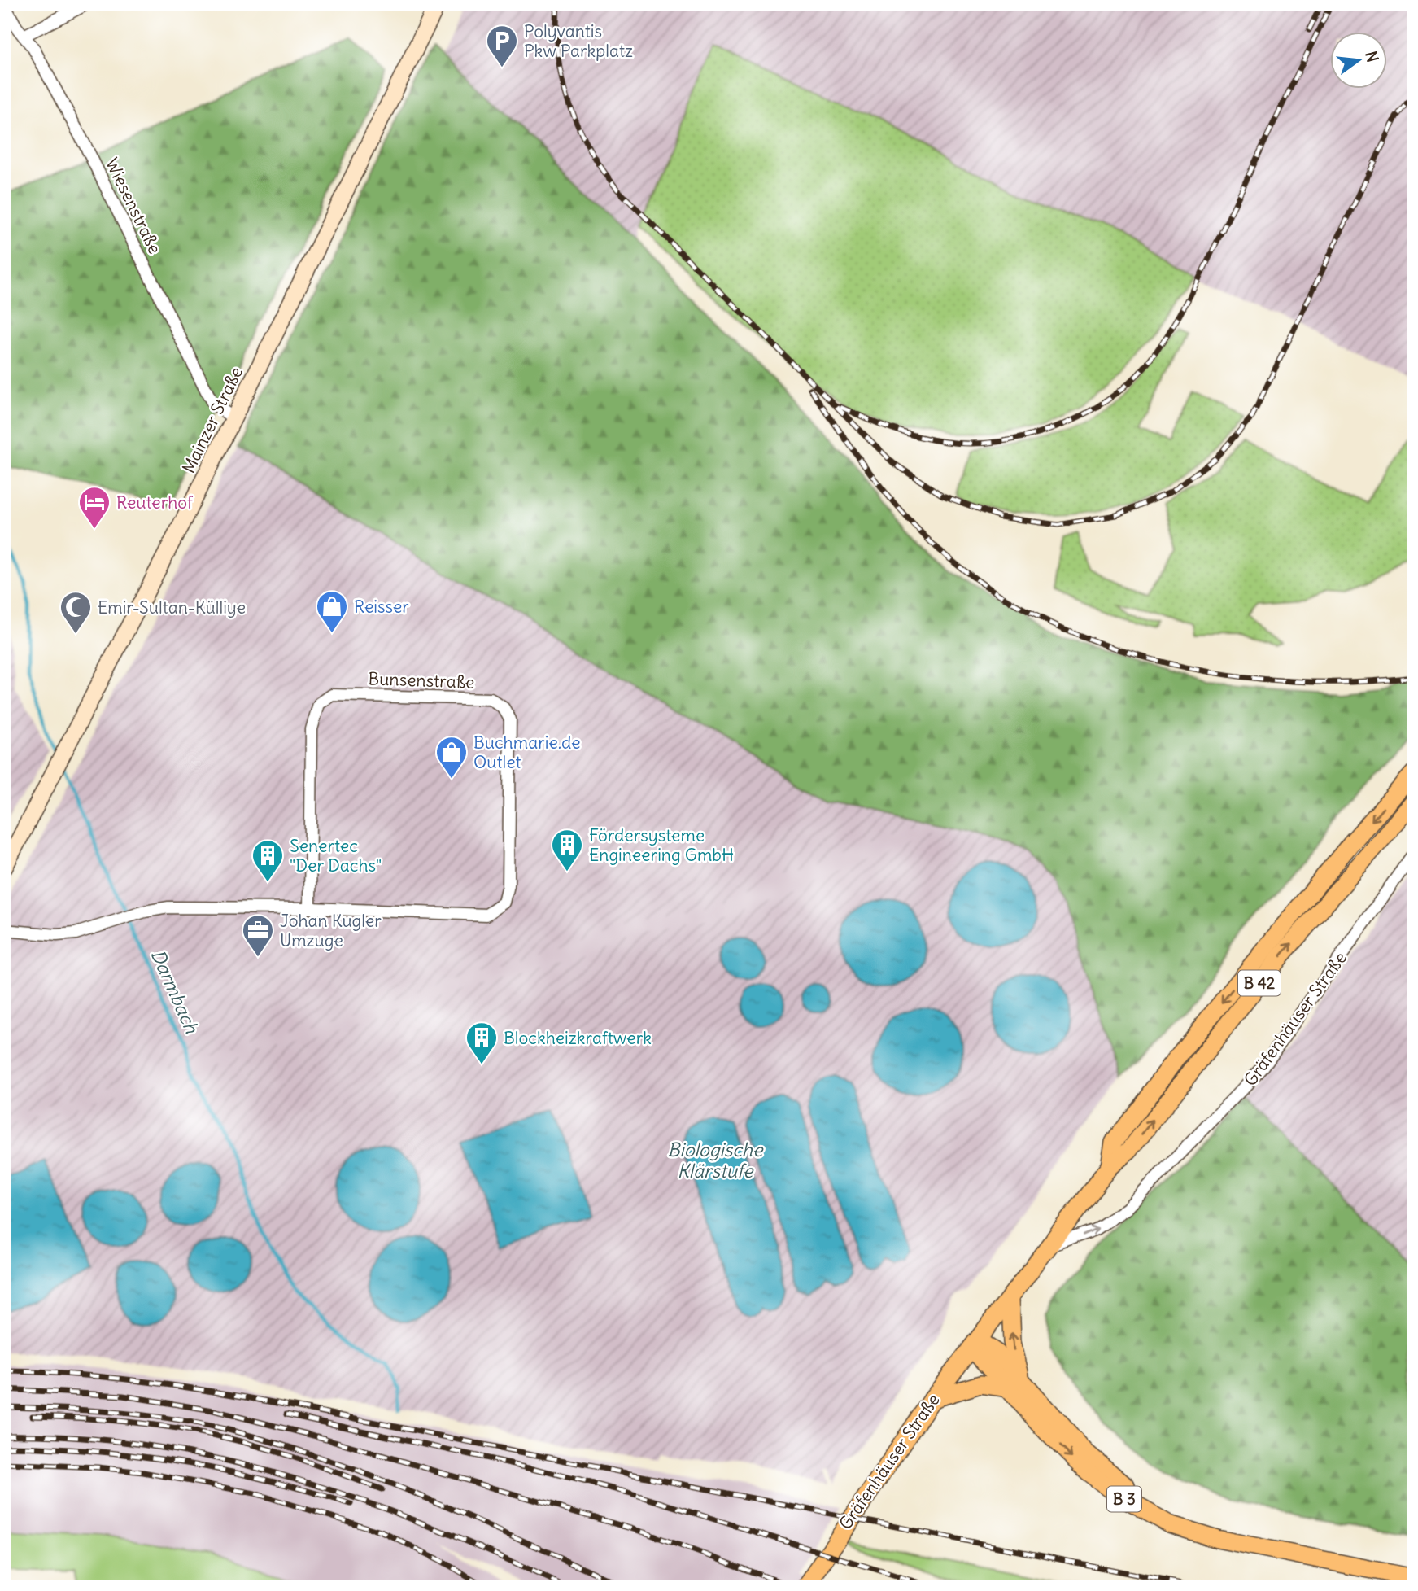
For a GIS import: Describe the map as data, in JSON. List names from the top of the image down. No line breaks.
{"streets":{"main road":["Mainzer Straße","B 42","Gräfenhäuser Straße","B 3"],"street":["Wiesenstraße","Bunsenstraße"]},"crossings":[["Wiesenstraße","Mainzer Straße"],["B 42","Gräfenhäuser Straße"],["B 42","B 3"],["Gräfenhäuser Straße","B 3"]],"one_way":["Gräfenhäuser Straße"],"water":["Darmbach","Biologische Klärstufe"],"places":{"parking":["Polyvantis Pkw Parkplatz"],"hotel":["Reuterhof"],"shop":["Reisser","Buchmarie.de Outlet"],"mosque":["Emir-Sultan-Külliye"],"building":["Fördersysteme Engineering GmbH","Senertec \"Der Dachs\"","Blockheizkraftwerk"],"office":["Johan Kugler Umzuge"]},"north":"right"}
